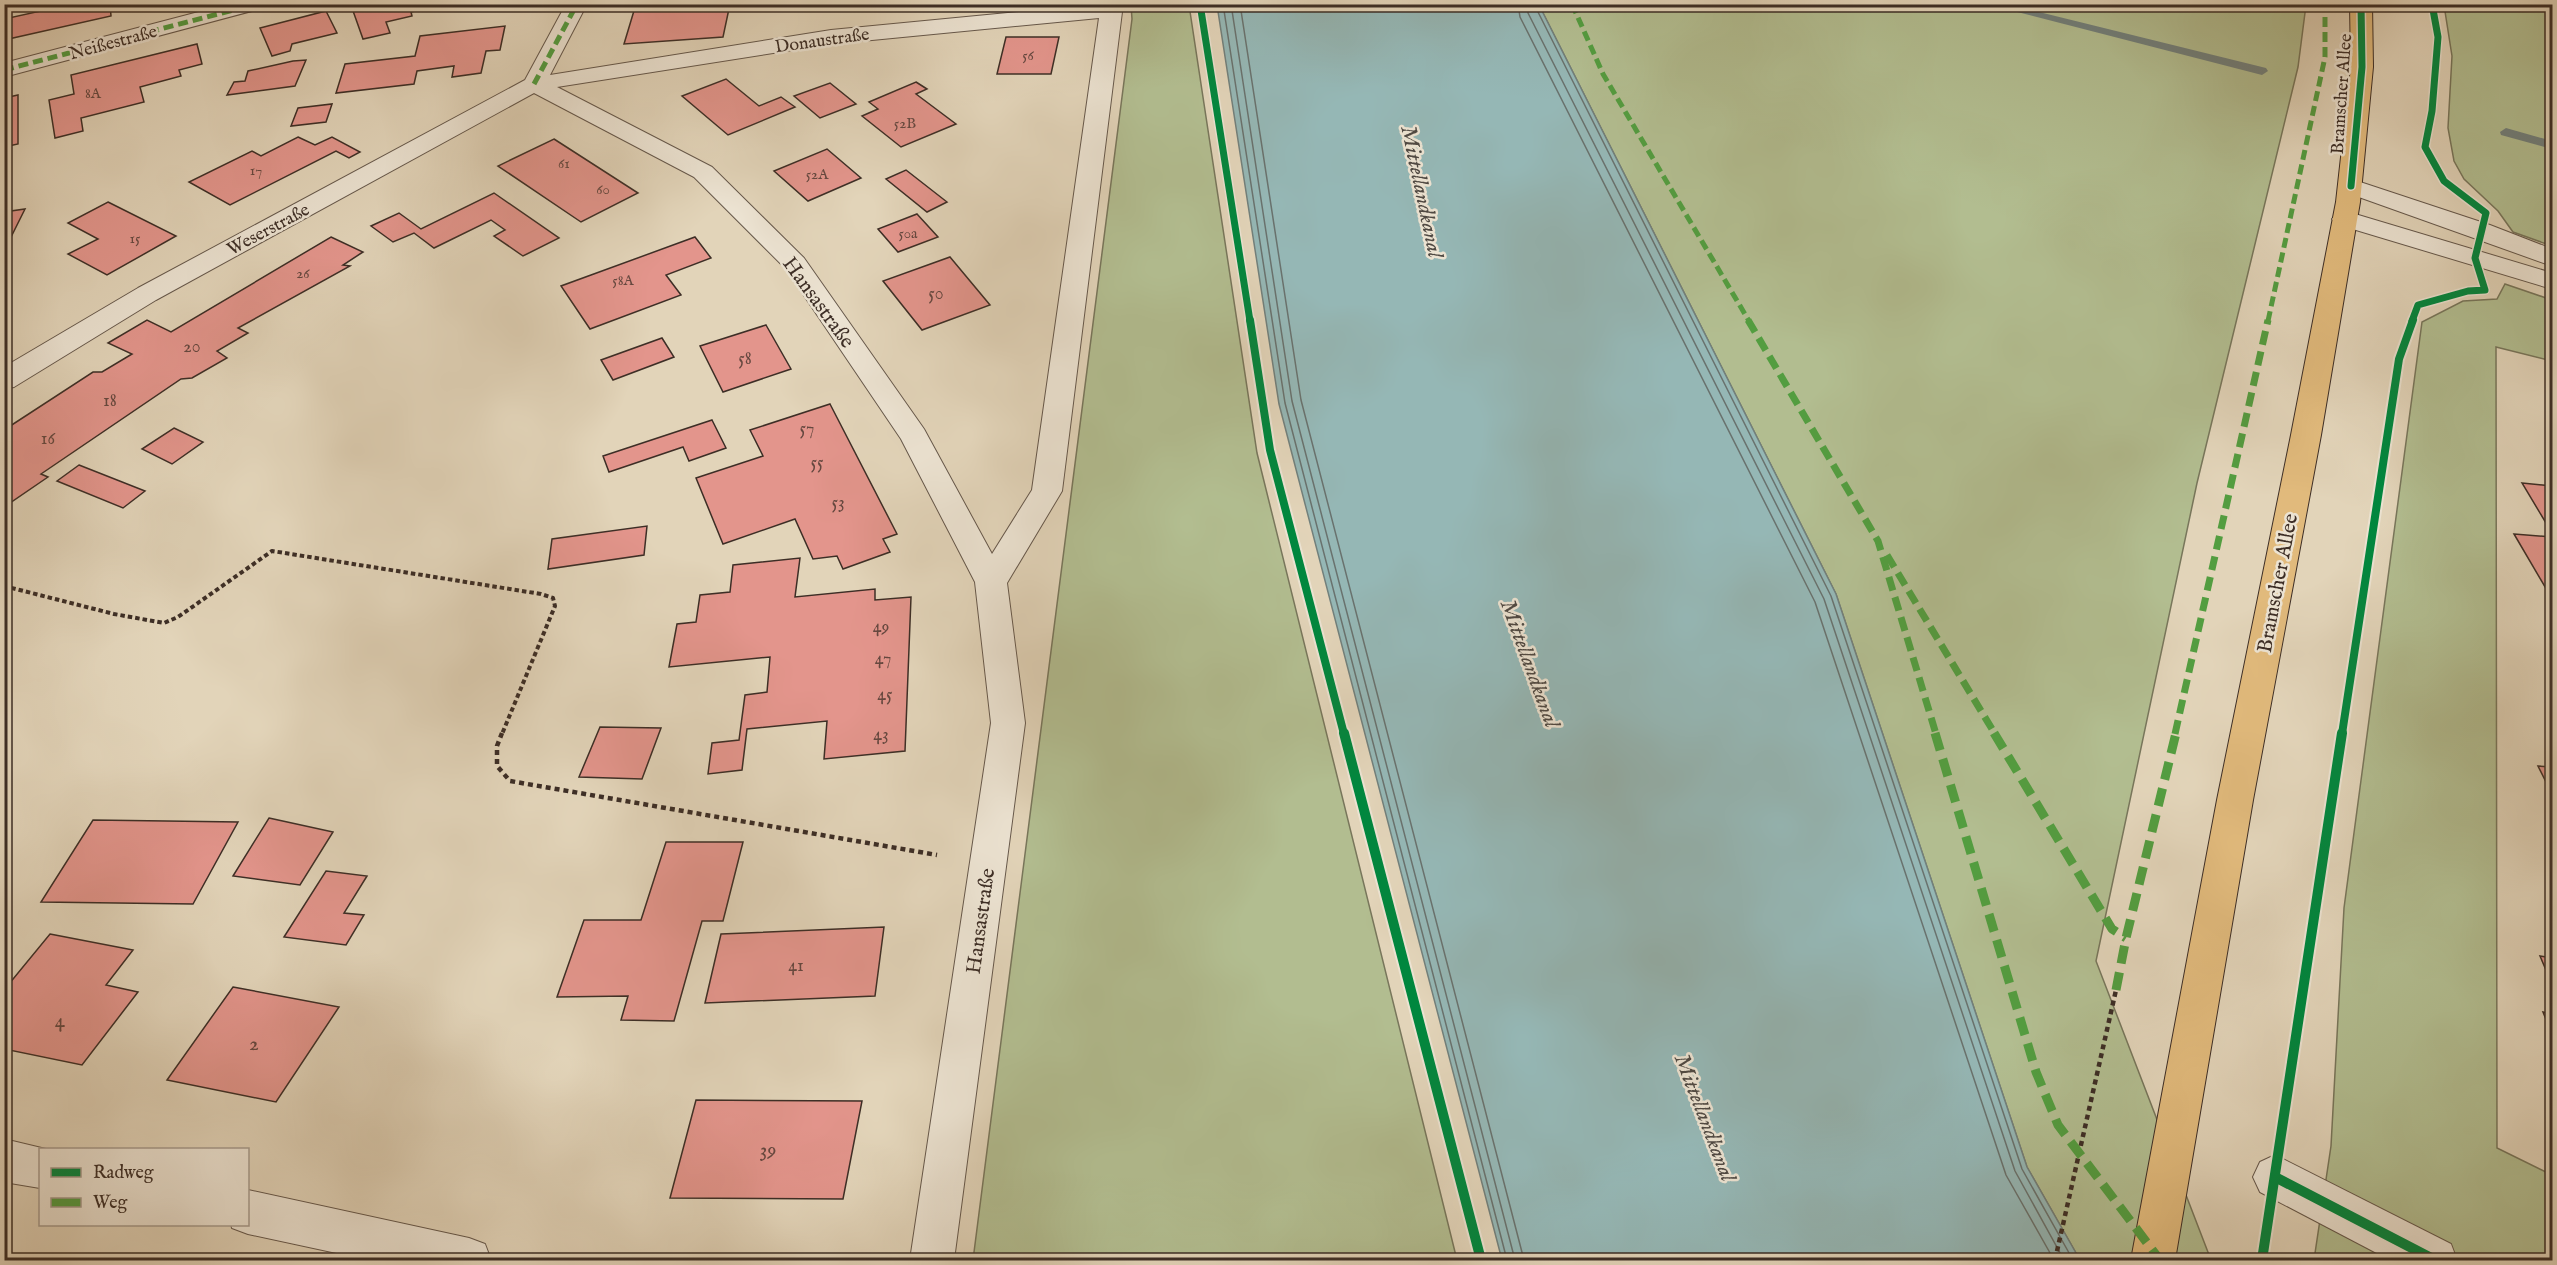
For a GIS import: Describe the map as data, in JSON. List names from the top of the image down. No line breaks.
{"streets":{"main road":["Bramscher Allee"],"street":["Donaustraße","Neißestraße","Weserstraße","Hansastraße"]},"crossings":[["Donaustraße","Weserstraße"],["Donaustraße","Hansastraße"],["Weserstraße","Hansastraße"]],"water":["Mittellandkanal"],"house_numbers":["56","8A","52B","61","17","52A","60","50a","15","26","58A","50","20","58","18","57","16","55","53","49","47","45","43","41","4","2","39"],"legend":["Radweg","Weg"]}
